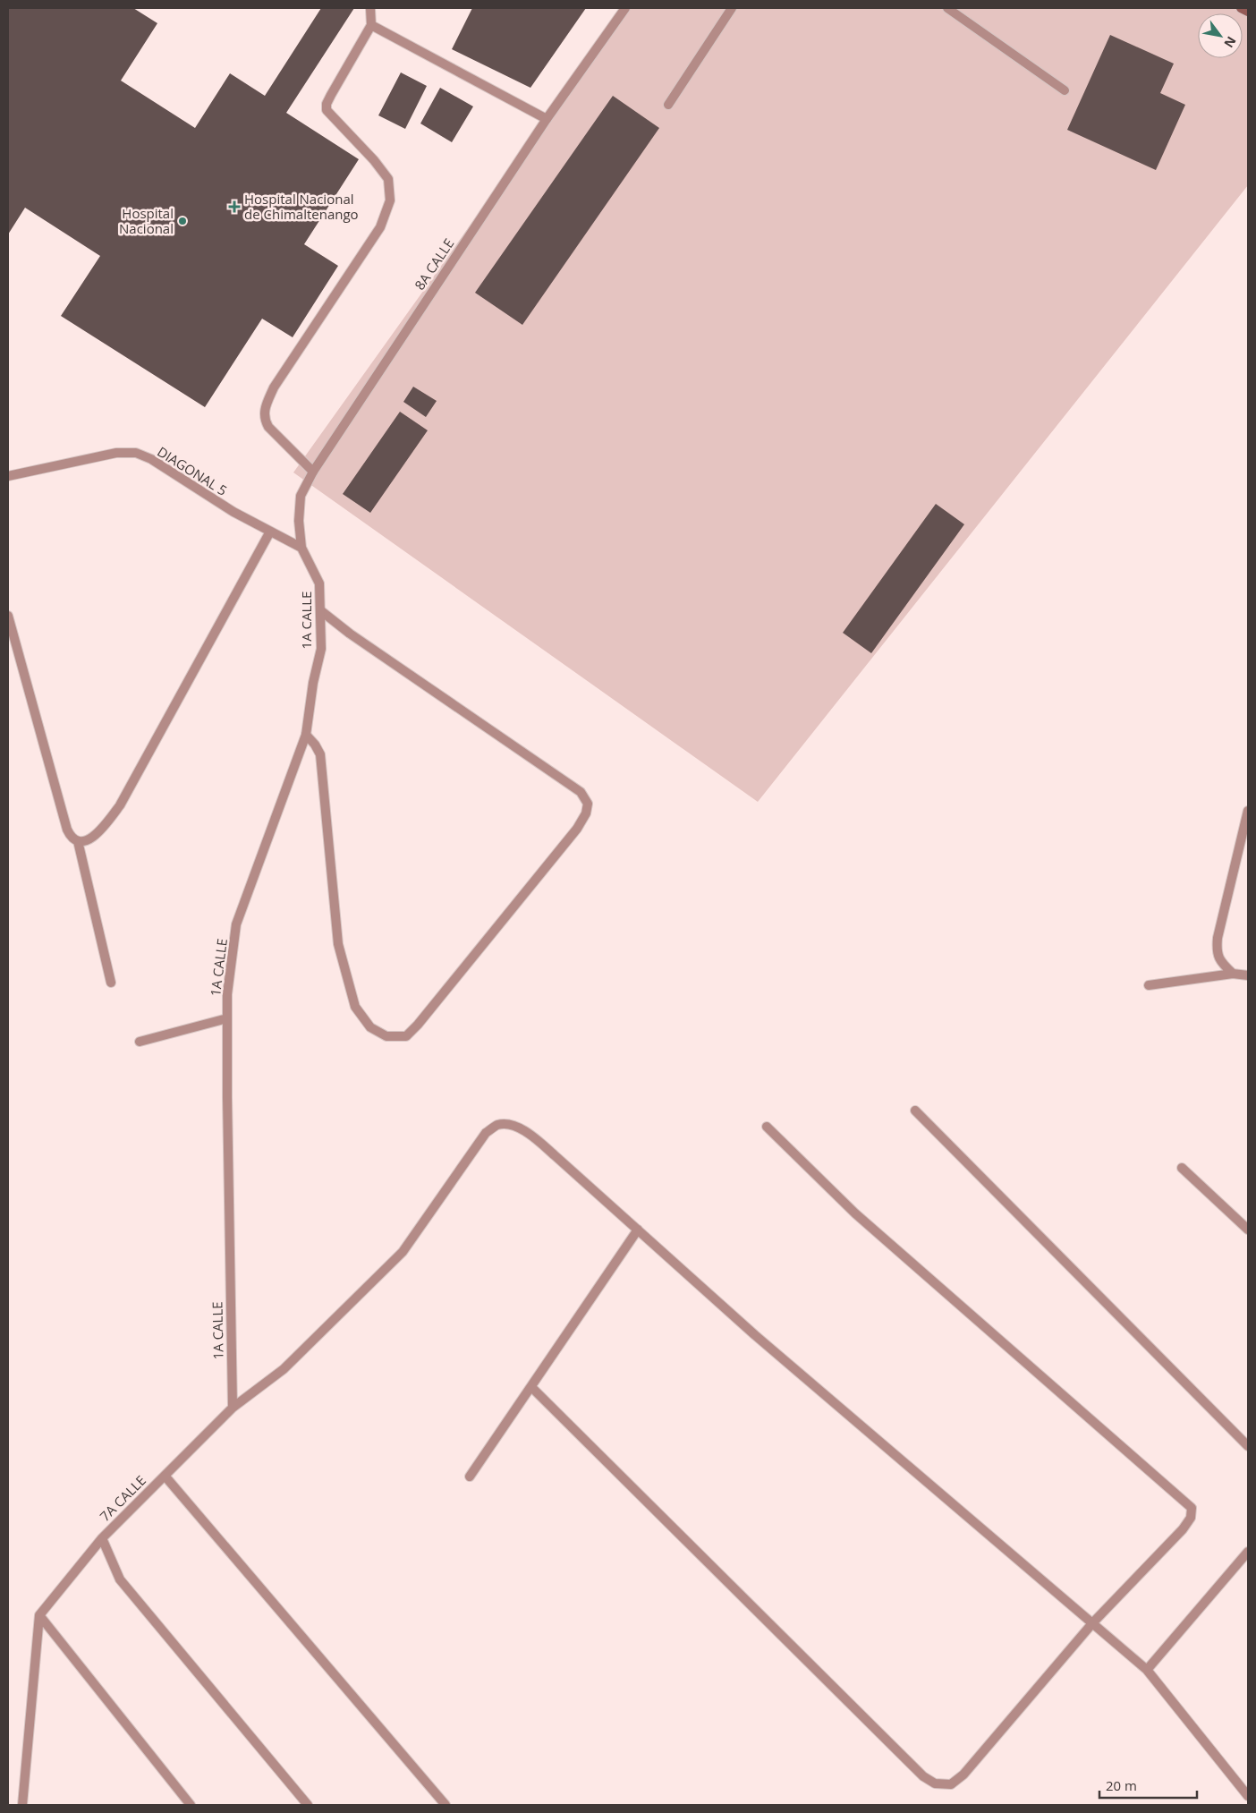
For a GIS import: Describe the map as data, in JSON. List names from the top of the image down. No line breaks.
{"streets":{"street":["8A CALLE","DIAGONAL 5","1A CALLE","7A CALLE"]},"crossings":[["8A CALLE","DIAGONAL 5"],["8A CALLE","1A CALLE"],["DIAGONAL 5","1A CALLE"],["1A CALLE","7A CALLE"]],"places":{"health":["Hospital Nacional de Chimaltenango"],"other":["Hospital Nacional"]},"scale_bar":"20 m","north":"bottom right"}
